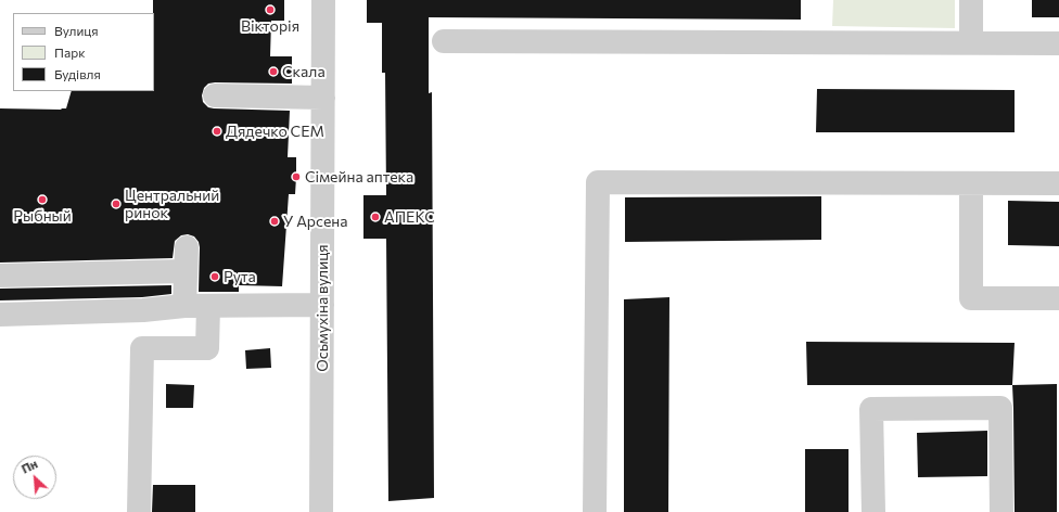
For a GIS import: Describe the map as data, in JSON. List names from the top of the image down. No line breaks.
{"streets":{"street":["Осьмухіна вулиця"]},"places":["Вікторія","Скала","Дядечко СЕМ","Сімейна аптека","Рыбный","Центральний ринок","АПЕКС","У Арсена","Рута"],"legend":["Вулиця","Парк","Будівля"],"north":"top left"}
